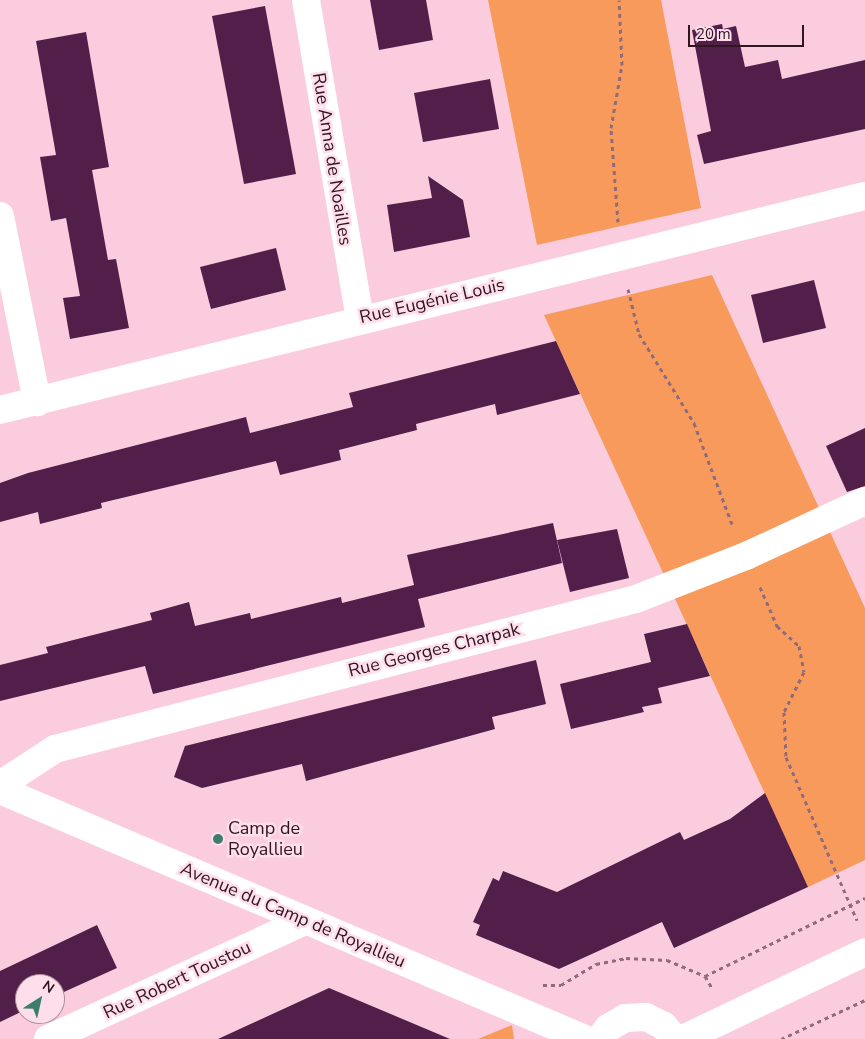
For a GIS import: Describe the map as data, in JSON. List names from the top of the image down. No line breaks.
{"streets":{"street":["Rue Anna de Noailles","Rue Eugénie Louis","Rue Georges Charpak","Avenue du Camp de Royallieu","Rue Robert Toustou"]},"crossings":[["Rue Anna de Noailles","Rue Eugénie Louis"],["Avenue du Camp de Royallieu","Rue Robert Toustou"]],"places":["Camp de Royallieu"],"scale_bar":"20 m","north":"top right"}
